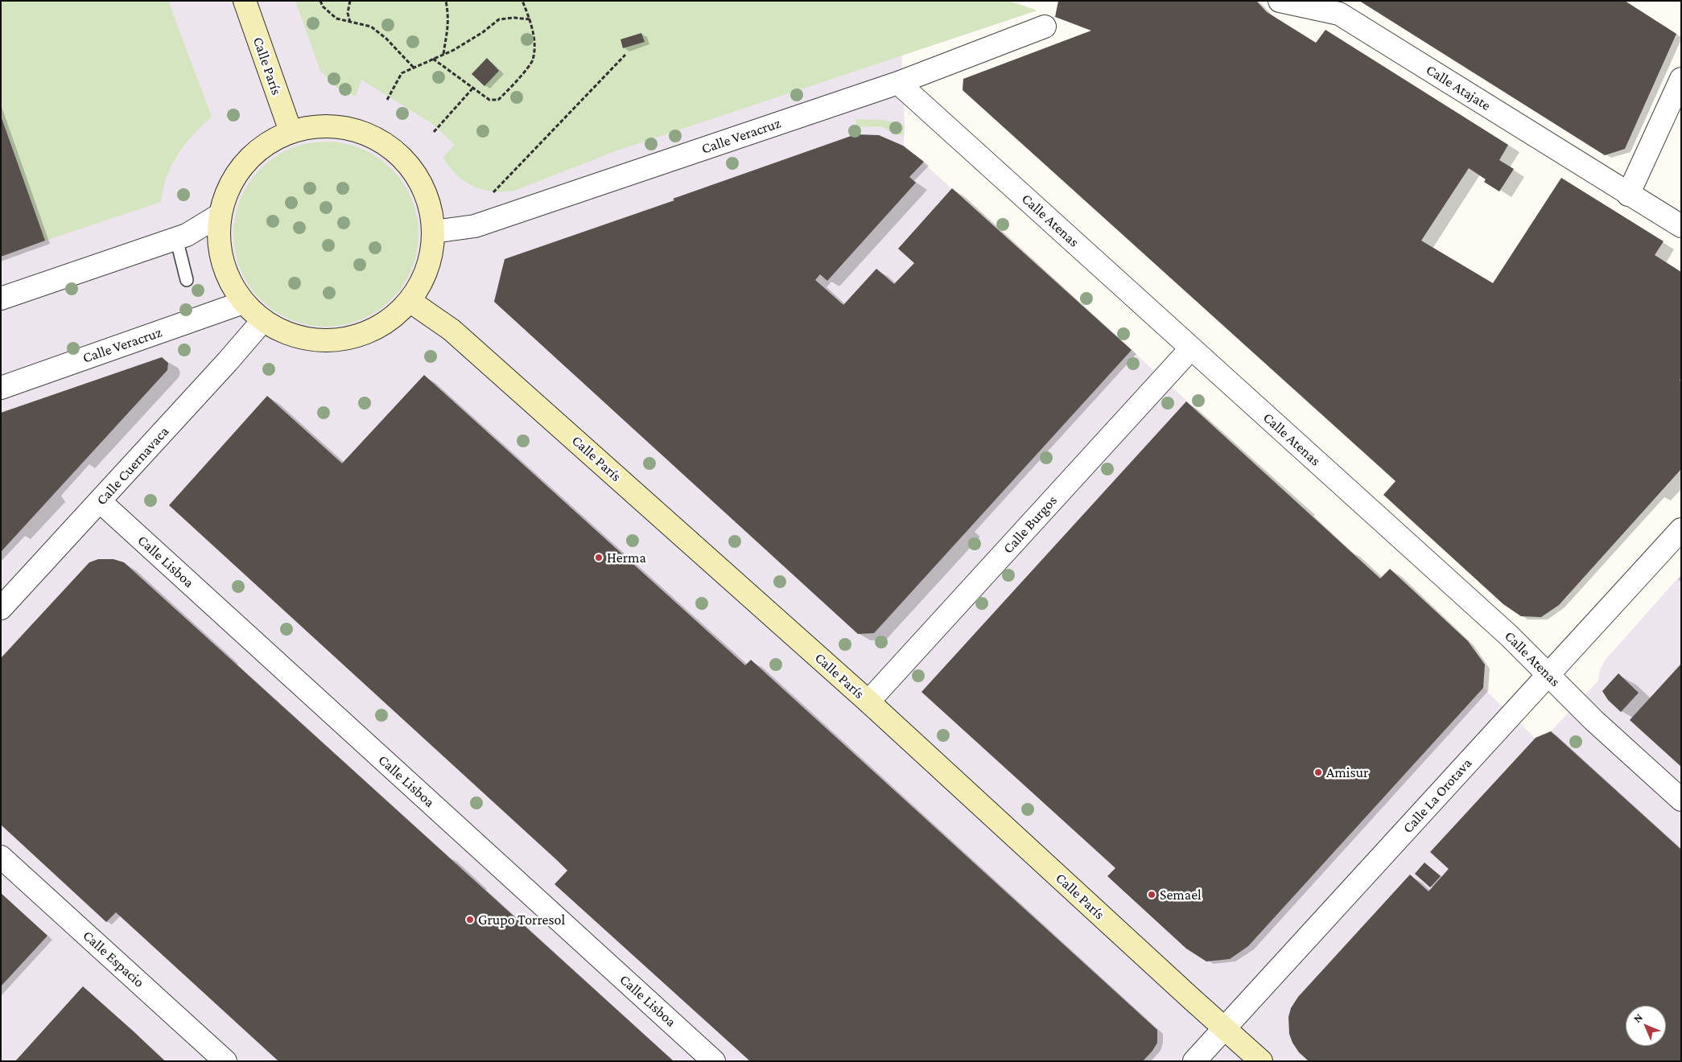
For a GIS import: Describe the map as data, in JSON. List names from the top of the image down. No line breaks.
{"streets":{"main road":["Calle París"],"street":["Calle Atajate","Calle Veracruz","Calle Atenas","Calle Cuernavaca","Calle Burgos","Calle Lisboa","Calle La Orotava","Calle Espacio"]},"crossings":[["Calle París","Calle Burgos"],["Calle París","Calle La Orotava"],["Calle Veracruz","Calle Atenas"],["Calle Atenas","Calle Burgos"],["Calle Atenas","Calle La Orotava"],["Calle Cuernavaca","Calle Lisboa"]],"places":["Herma","Amisur","Semael","Grupo Torresol"],"north":"top left"}
